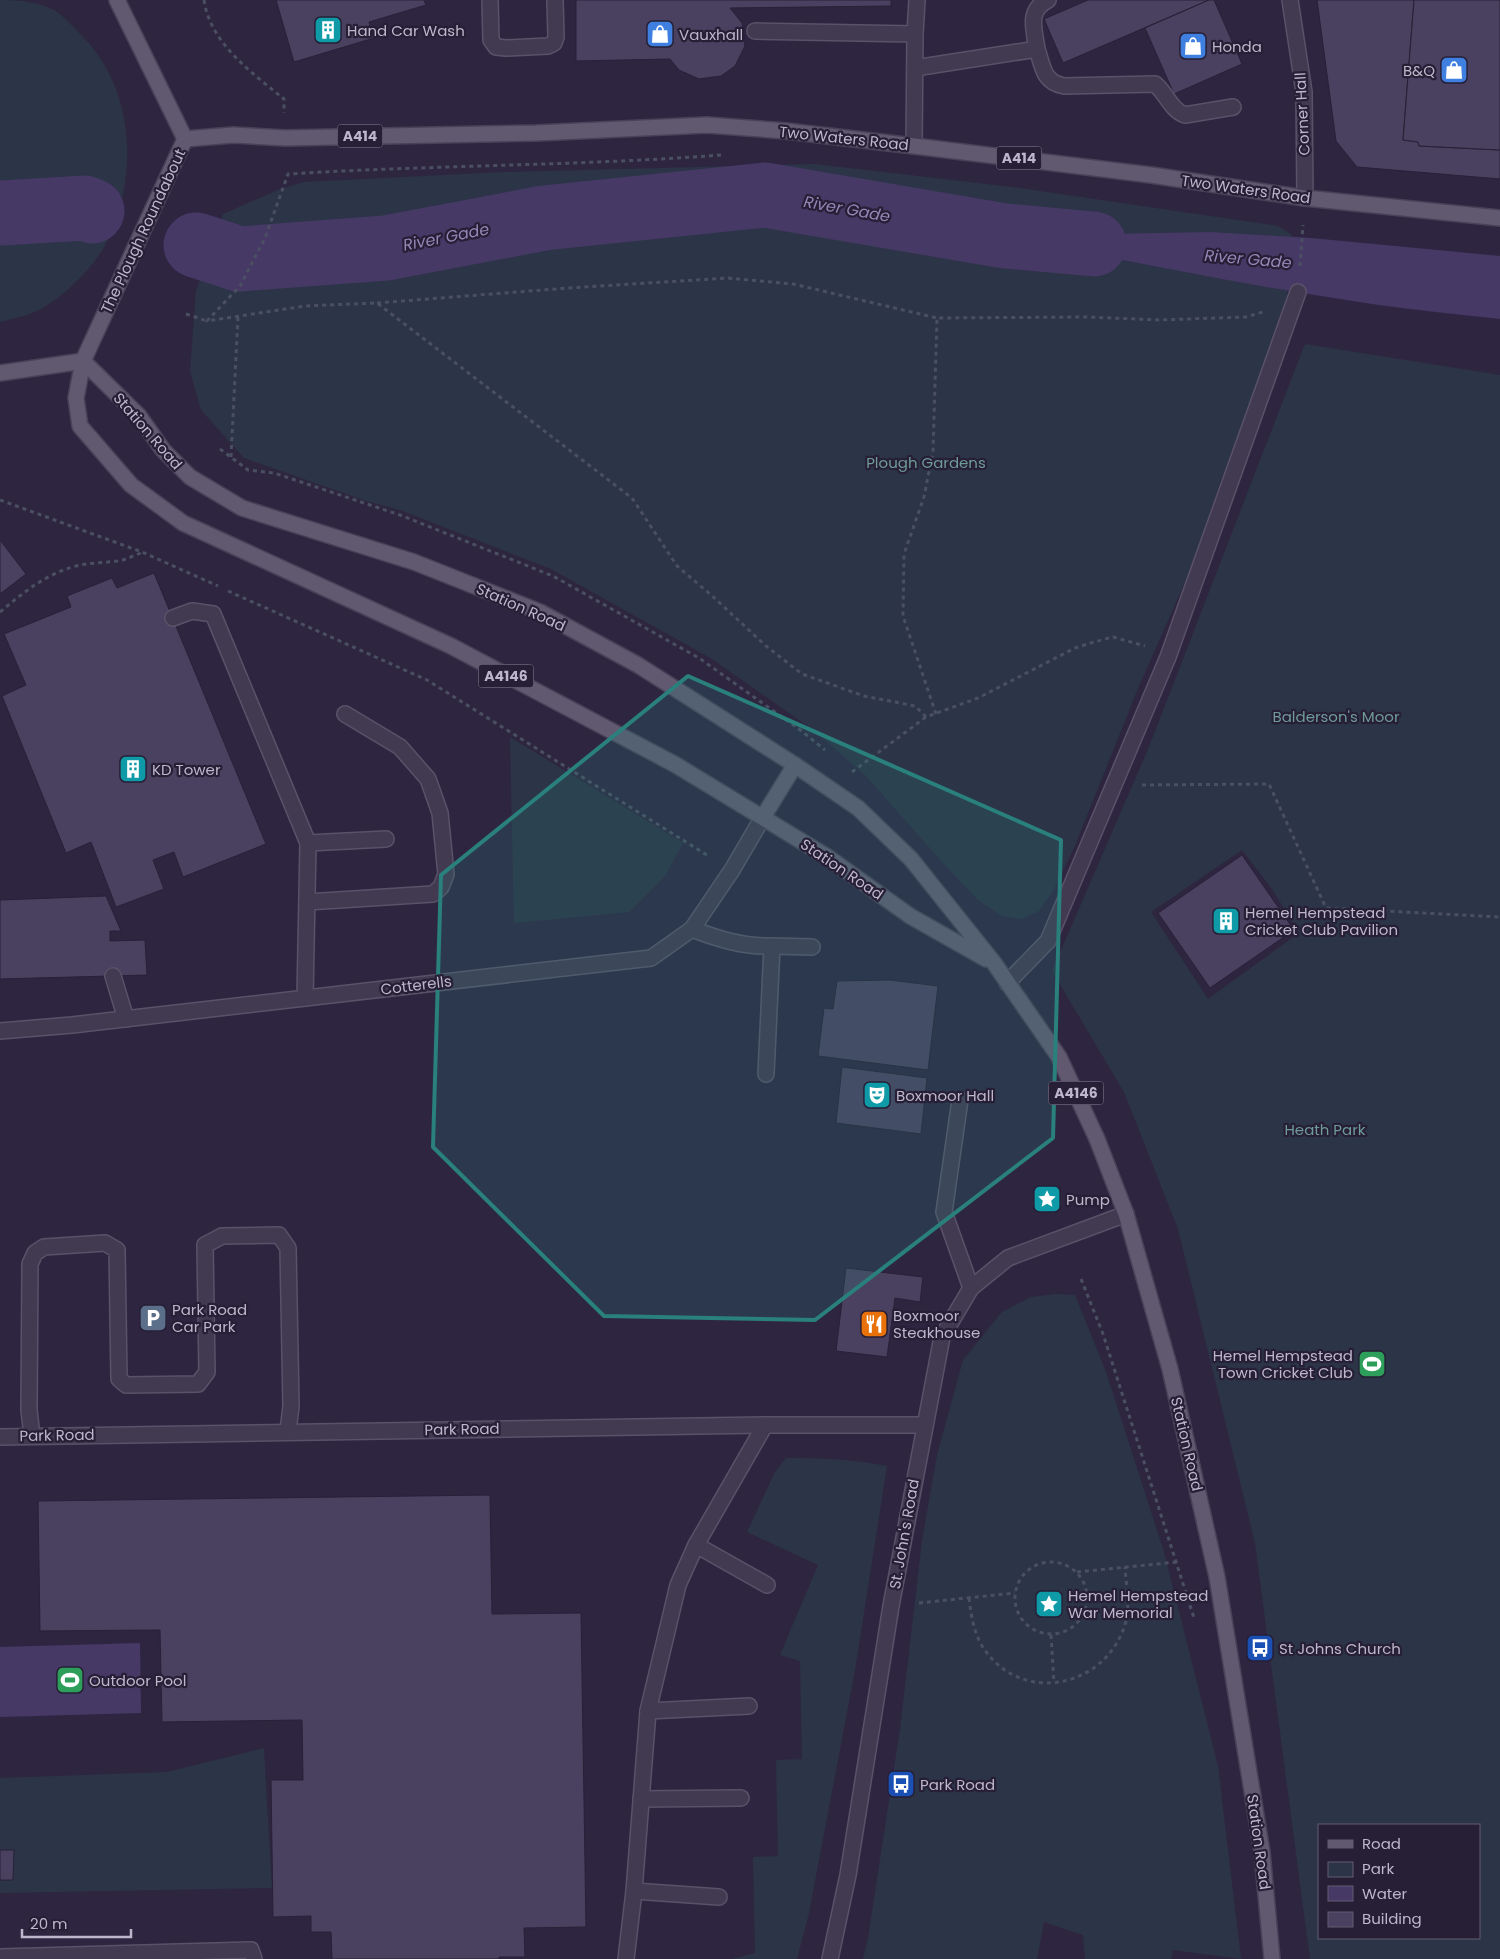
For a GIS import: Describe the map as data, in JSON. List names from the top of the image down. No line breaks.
{"streets":{"main road":["A414","Two Waters Road","The Plough Roundabout","Station Road","A4146"],"street":["Corner Hall","Cotterells","Park Road","St. John's Road"]},"crossings":[["Corner Hall","Two Waters Road"],["Two Waters Road","The Plough Roundabout"],["The Plough Roundabout","Station Road"],["Station Road","Cotterells"],["Station Road","St. John's Road"],["Park Road","St. John's Road"]],"water":["River Gade"],"parks":["Plough Gardens","Balderson's Moor","Heath Park"],"places":{"building":["Hand Car Wash","KD Tower","Hemel Hempstead Cricket Club Pavilion"],"shop":["Vauxhall","Honda","B&Q"],"theatre":["Boxmoor Hall"],"place":["Pump","Hemel Hempstead War Memorial"],"parking":["Park Road Car Park"],"restaurant":["Boxmoor Steakhouse"],"sports":["Hemel Hempstead Town Cricket Club","Outdoor Pool"],"bus stop":["St Johns Church","Park Road"]},"legend":["Road","Park","Water","Building"],"scale_bar":"20 m"}
